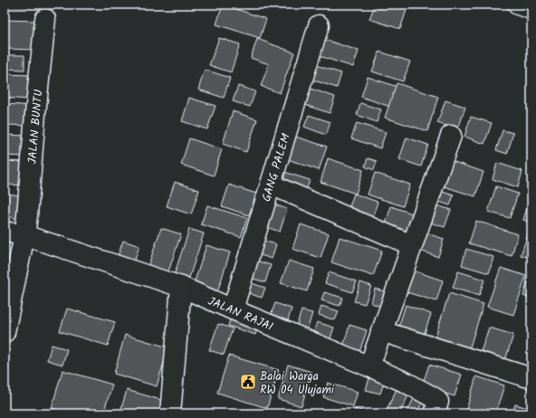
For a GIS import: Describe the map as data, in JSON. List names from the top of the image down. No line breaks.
{"streets":{"street":["JALAN BUNTU","GANG PALEM","JALAN RAJAI"]},"crossings":[["JALAN BUNTU","JALAN RAJAI"],["GANG PALEM","JALAN RAJAI"]],"places":{"public building":["Balai Warga RW 04 Ulujami"]}}
